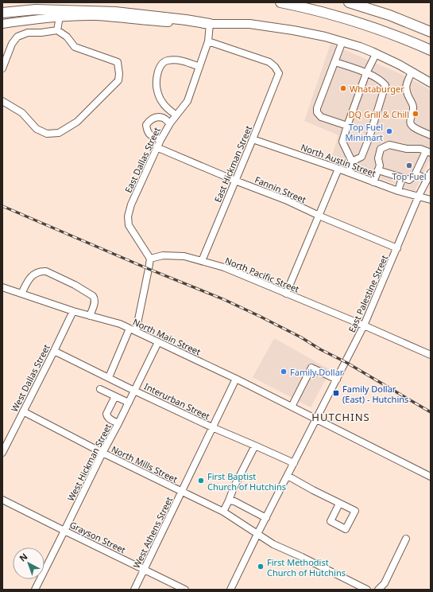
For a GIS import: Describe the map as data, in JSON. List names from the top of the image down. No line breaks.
{"streets":{"street":["East Dallas Street","North Austin Street","East Hickman Street","Fannin Street","North Pacific Street","East Palestine Street","North Main Street","West Dallas Street","Interurban Street","West Hickman Street","North Mills Street","West Athens Street","Grayson Street"]},"crossings":[["East Dallas Street","East Hickman Street"],["East Dallas Street","Fannin Street"],["East Dallas Street","North Pacific Street"],["North Austin Street","East Hickman Street"],["North Austin Street","East Palestine Street"],["East Hickman Street","Fannin Street"],["East Hickman Street","North Pacific Street"],["Fannin Street","East Palestine Street"],["North Pacific Street","East Palestine Street"],["East Palestine Street","North Main Street"],["East Palestine Street","Interurban Street"],["East Palestine Street","North Mills Street"],["North Main Street","West Dallas Street"],["North Main Street","West Hickman Street"],["North Main Street","West Athens Street"],["West Dallas Street","Interurban Street"],["West Dallas Street","North Mills Street"],["Interurban Street","West Hickman Street"],["Interurban Street","West Athens Street"],["West Hickman Street","North Mills Street"],["West Hickman Street","Grayson Street"],["North Mills Street","West Athens Street"],["West Athens Street","Grayson Street"]],"districts":["HUTCHINS"],"places":{"other":["Whataburger","DQ Grill & Chill","Top Fuel Minimart","Top Fuel","Family Dollar","First Baptist Church of Hutchins","First Methodist Church of Hutchins"],"transit":["Family Dollar (East) - Hutchins"]},"north":"top left"}
